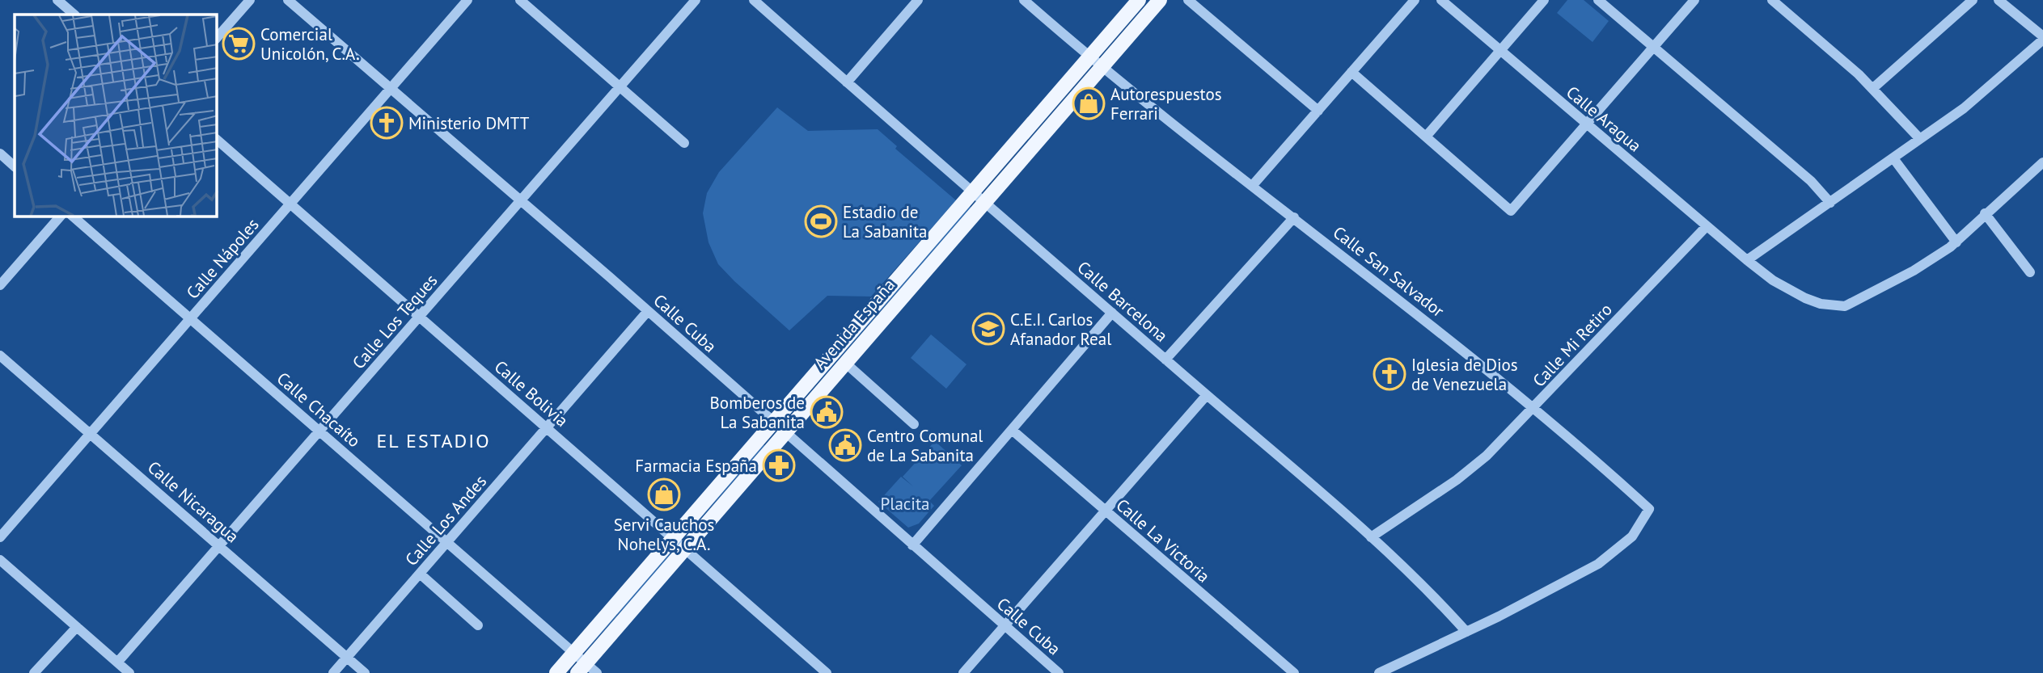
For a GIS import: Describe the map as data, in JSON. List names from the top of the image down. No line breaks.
{"streets":{"main road":["Avenida España"],"street":["Calle Aragua","Calle Nápoles","Calle San Salvador","Calle Barcelona","Calle Los Teques","Calle Cuba","Calle Mi Retiro","Calle Bolivia","Calle Chacaíto","Calle Nicaragua","Calle Los Andes","Calle La Victoria"]},"crossings":[["Calle Aragua","Calle Mi Retiro"],["Calle Nápoles","Calle Cuba"],["Calle Nápoles","Calle Bolivia"],["Calle Nápoles","Calle Chacaíto"],["Calle Nápoles","Calle Nicaragua"],["Calle San Salvador","Calle Barcelona"],["Calle San Salvador","Avenida España"],["Calle San Salvador","Calle Mi Retiro"],["Calle Barcelona","Avenida España"],["Calle Barcelona","Calle Mi Retiro"],["Calle Los Teques","Calle Cuba"],["Calle Los Teques","Calle Bolivia"],["Calle Los Teques","Calle Chacaíto"],["Calle Los Teques","Calle Nicaragua"],["Calle Cuba","Avenida España"],["Calle Cuba","Calle Los Andes"],["Avenida España","Calle Bolivia"],["Avenida España","Calle Chacaíto"],["Calle Bolivia","Calle Los Andes"],["Calle Chacaíto","Calle Los Andes"],["Calle Nicaragua","Calle Los Andes"]],"districts":["EL ESTADIO"],"parks":["Placita"],"places":{"supermarket":["Comercial Unicolón, C.A."],"shop":["Autorespuestos Ferrari","Servi Cauchos Nohelys, C.A."],"church":["Ministerio DMTT","Iglesia de Dios de Venezuela"],"sports":["Estadio de La Sabanita"],"school or university":["C.E.I. Carlos Afanador Real"],"public building":["Bomberos de La Sabanita","Centro Comunal de La Sabanita"],"pharmacy":["Farmacia España"]}}
